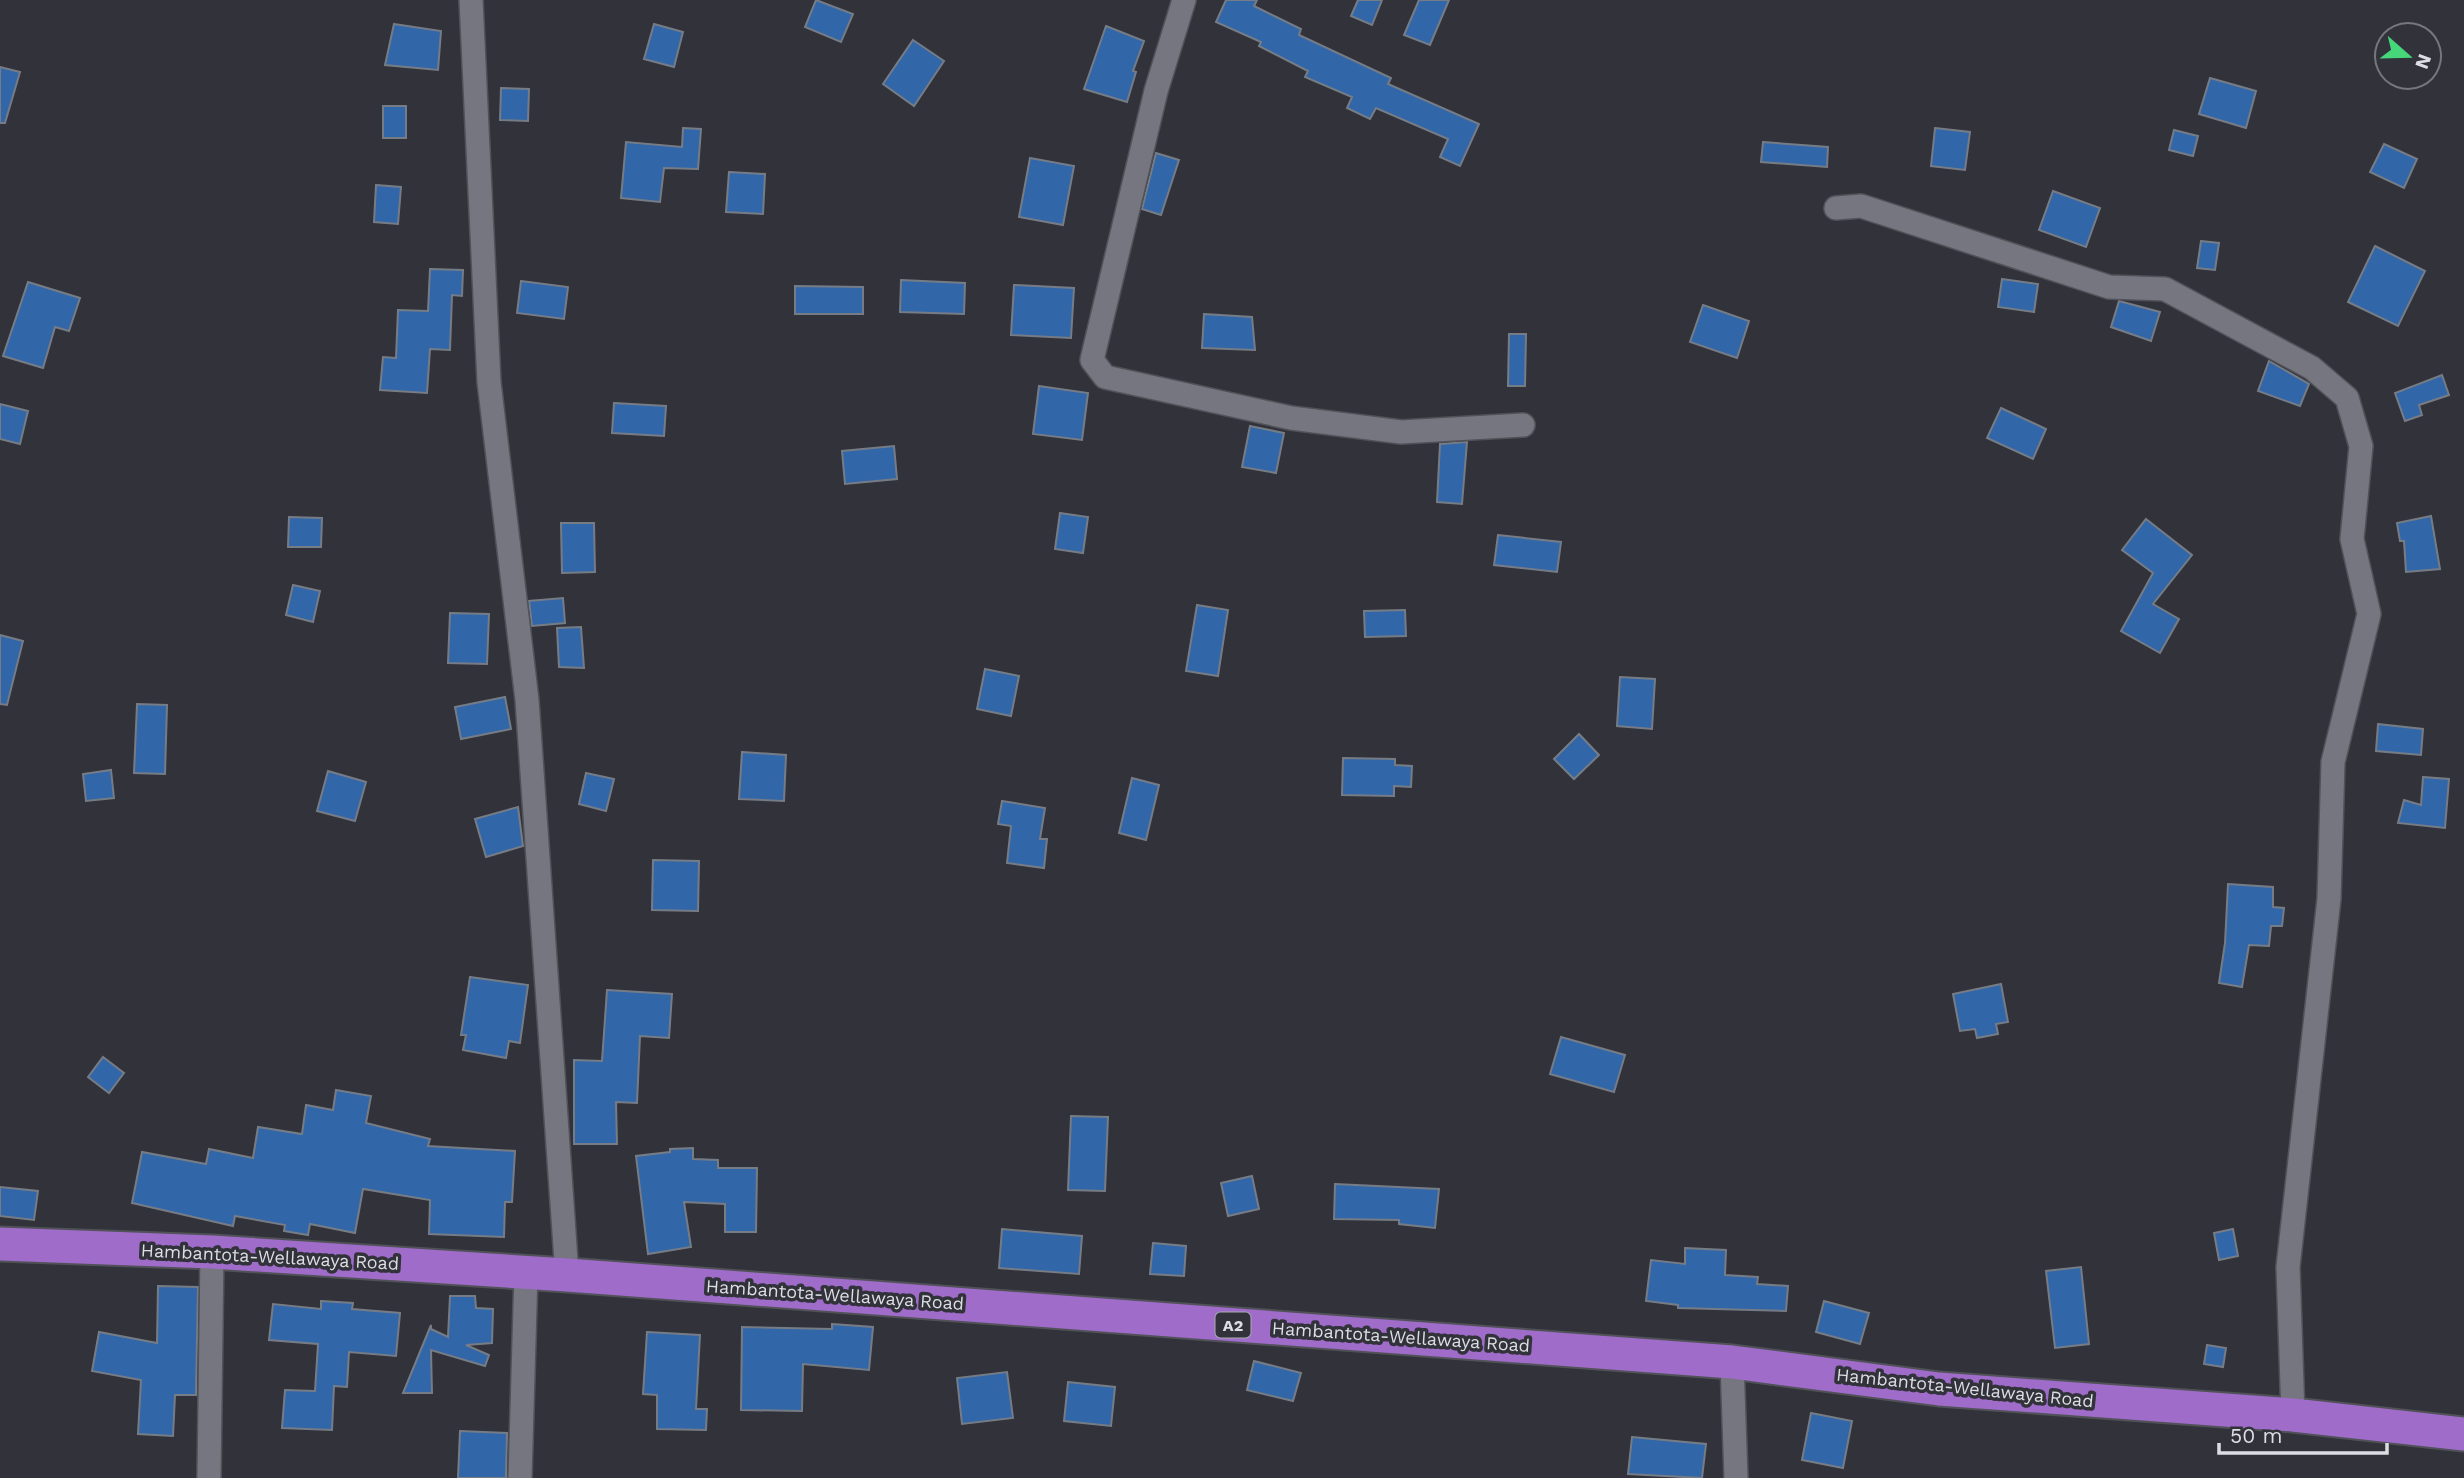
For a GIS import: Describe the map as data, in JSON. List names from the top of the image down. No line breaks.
{"streets":{"highway":["Hambantota-Wellawaya Road","A2"]},"scale_bar":"50 m","north":"right"}
